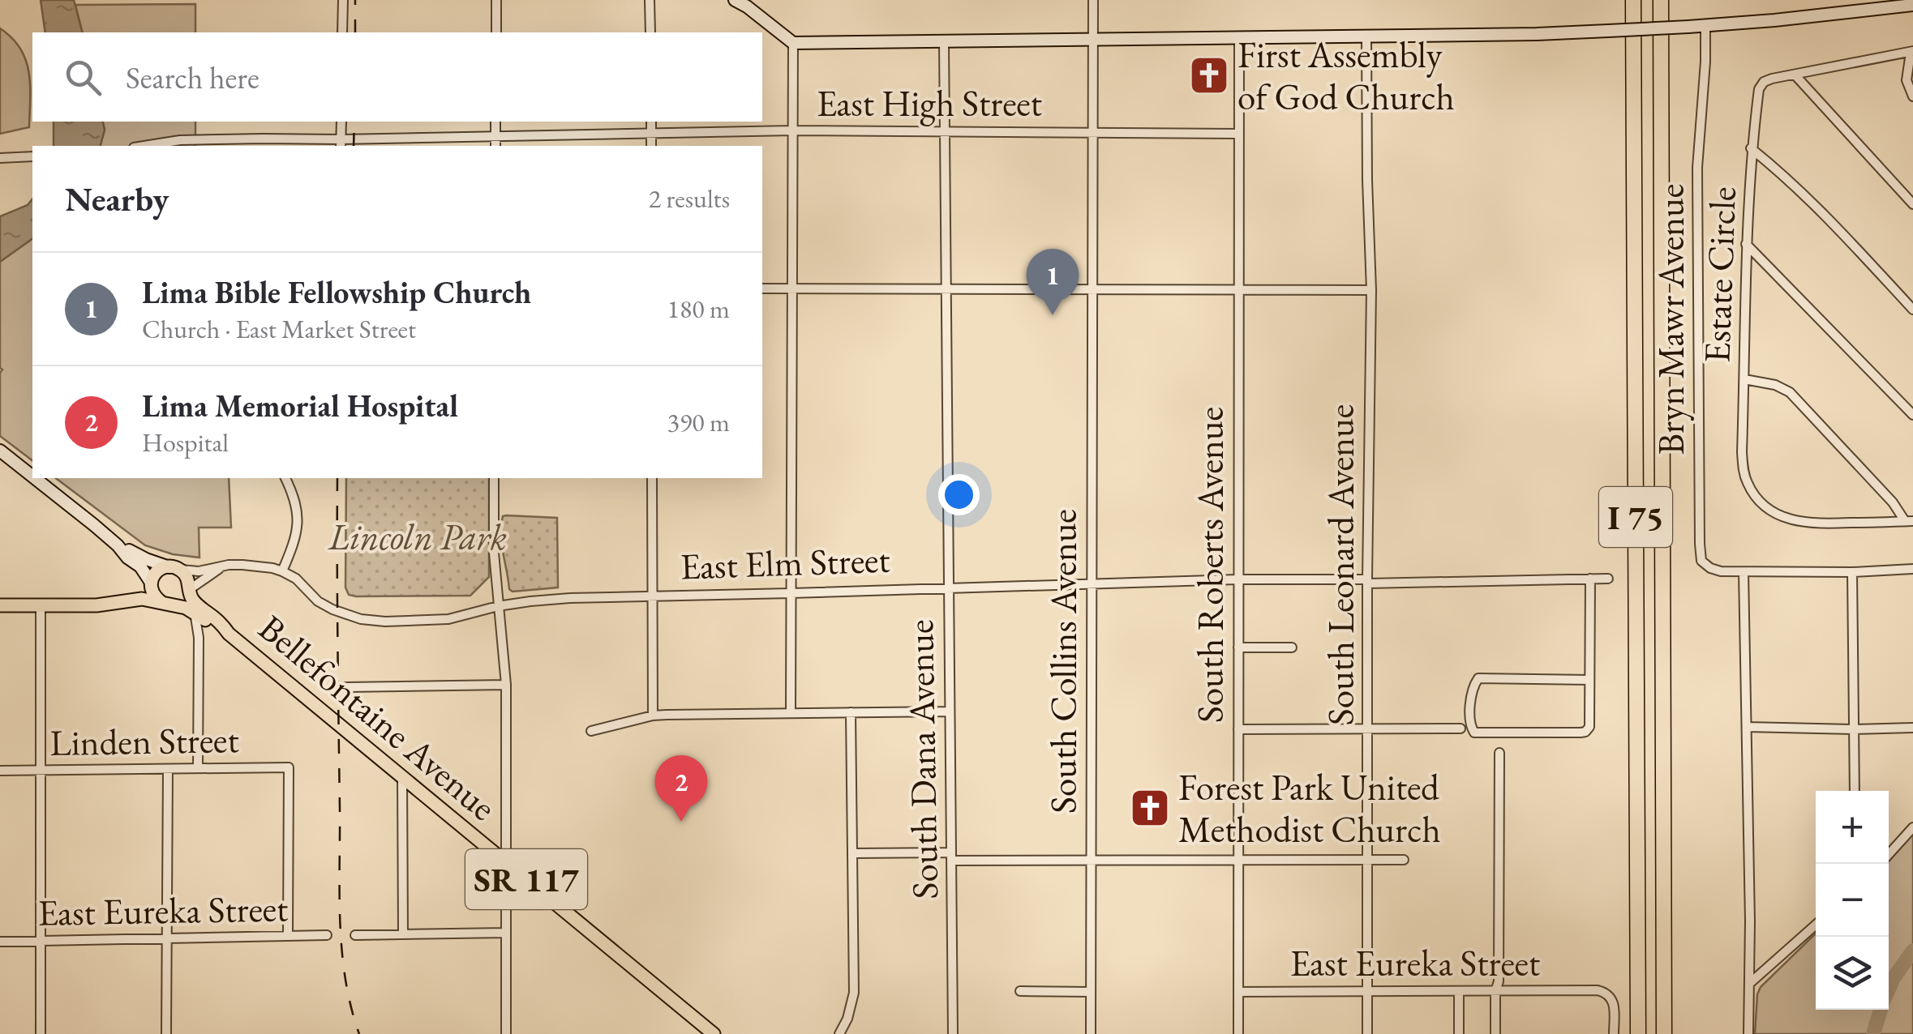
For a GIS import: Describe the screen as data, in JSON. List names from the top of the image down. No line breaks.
{"streets":{"highway":["I 75"],"main road":["Bellefontaine Avenue","SR 117"],"street":["East High Street","Estate Circle","Bryn Mawr Avenue","East Elm Street","South Roberts Avenue","South Leonard Avenue","South Collins Avenue","Linden Street","South Dana Avenue","East Eureka Street"]},"crossings":[["East High Street","South Roberts Avenue"],["East High Street","South Collins Avenue"],["East High Street","South Dana Avenue"],["East Elm Street","South Roberts Avenue"],["East Elm Street","South Leonard Avenue"],["East Elm Street","South Collins Avenue"],["East Elm Street","Bellefontaine Avenue"],["East Elm Street","South Dana Avenue"],["East Elm Street","SR 117"],["South Roberts Avenue","East Eureka Street"],["South Leonard Avenue","East Eureka Street"],["Bellefontaine Avenue","SR 117"],["Linden Street","East Eureka Street"]],"parks":["Lincoln Park"],"places":{"church":["First Assembly of God Church","Forest Park United Methodist Church"]},"page":{"search":"Search here","heading":["Nearby","2 results"],"pins":["1","2"],"list":[{"mark":"1","name":"Lima Bible Fellowship Church","note":"Church · East Market Street","value":"180 m"},{"mark":"2","name":"Lima Memorial Hospital","note":"Hospital","value":"390 m"}],"map_buttons":["+","−"]}}
